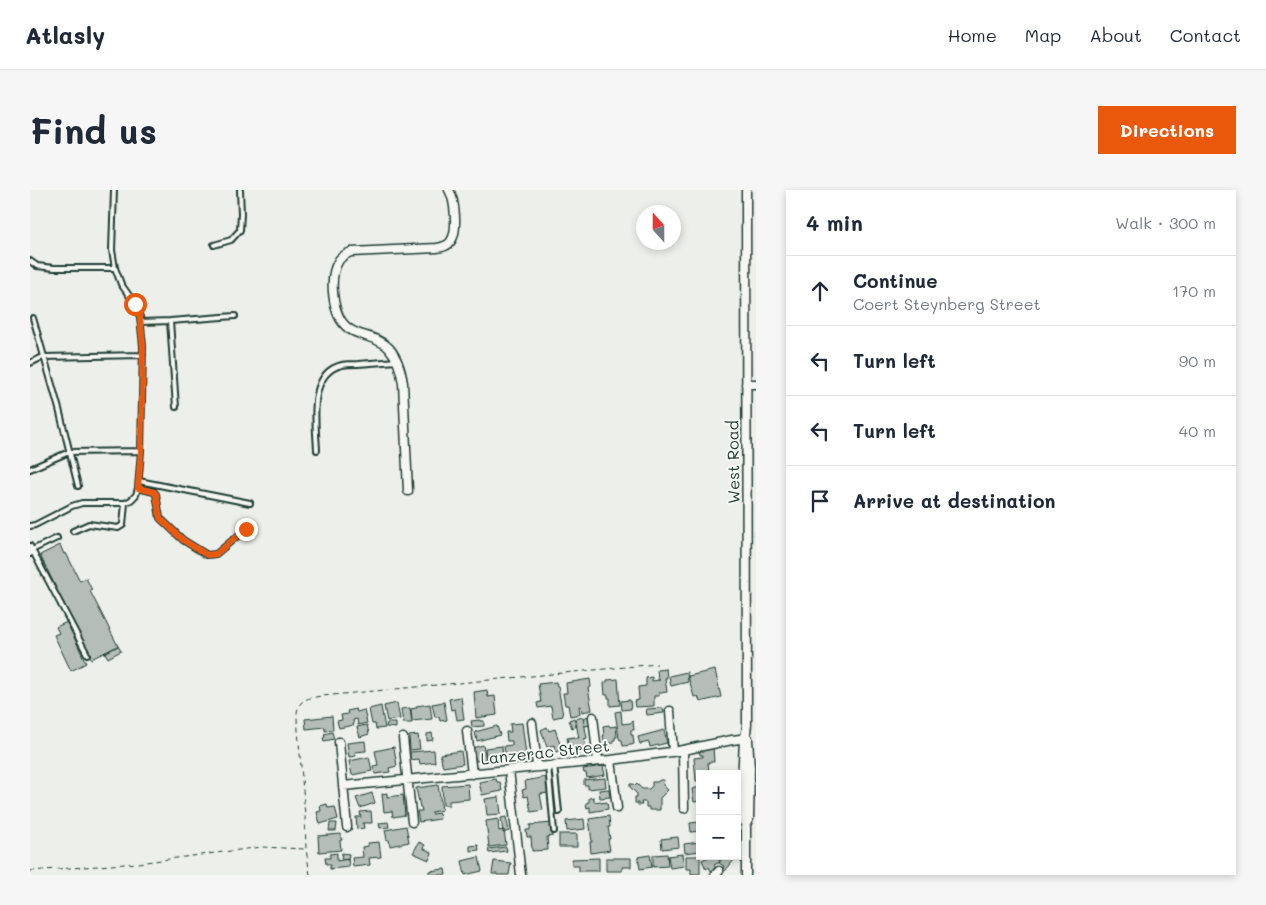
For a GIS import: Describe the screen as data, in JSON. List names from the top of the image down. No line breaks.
{"streets":{"street":["West Road","Lanzerac Street"]},"crossings":[["West Road","Lanzerac Street"]],"north":"top","page":{"header":"Atlasly","nav":["Home","Map","About","Contact"],"buttons":"Directions","title":"Find us","heading":["4 min","Walk · 300 m"],"list":[["Continue","Coert Steynberg Street","170 m"],["Turn left","90 m"],["Turn left","40 m"],"Arrive at destination"],"map_buttons":["+","−"]}}
